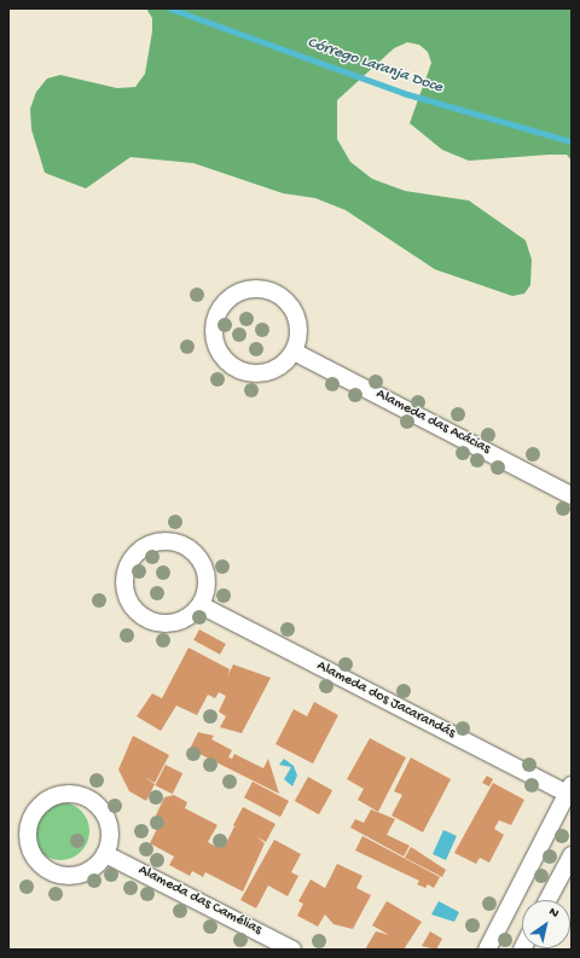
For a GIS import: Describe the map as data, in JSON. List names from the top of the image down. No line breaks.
{"streets":{"street":["Alameda das Acácias","Alameda dos Jacarandás","Alameda das Camélias"]},"water":["Córrego Laranja Doce"],"north":"top right"}
